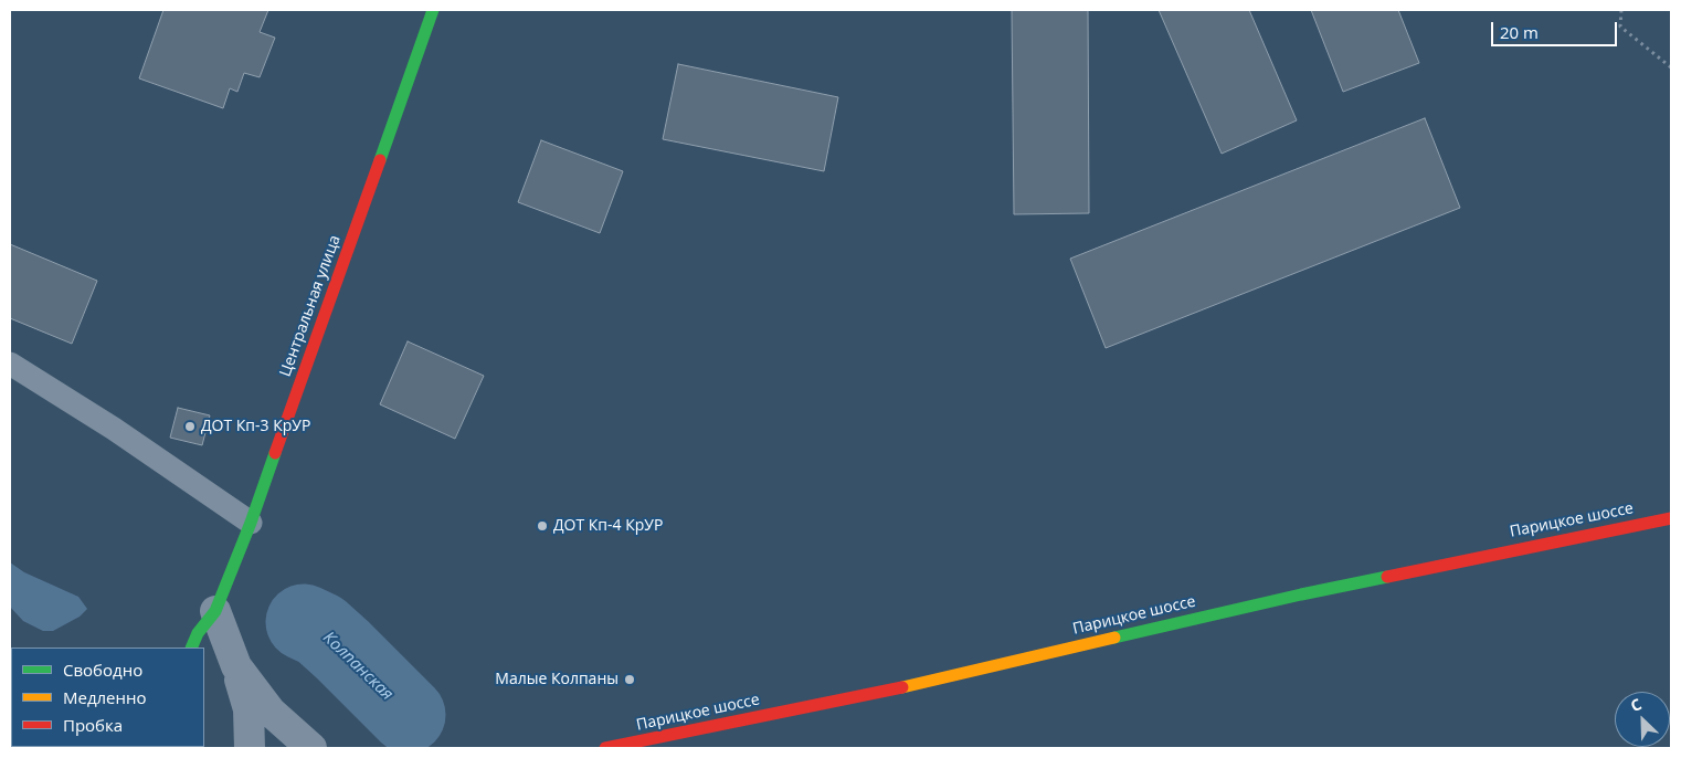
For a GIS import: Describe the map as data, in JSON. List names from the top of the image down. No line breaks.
{"streets":{"main road":["Центральная улица","Парицкое шоссе"]},"water":["Колпанская"],"places":["ДОТ Кп-3 КрУР","ДОТ Кп-4 КрУР","Малые Колпаны"],"legend":["Свободно","Медленно","Пробка"],"scale_bar":"20 m","north":"top left"}
